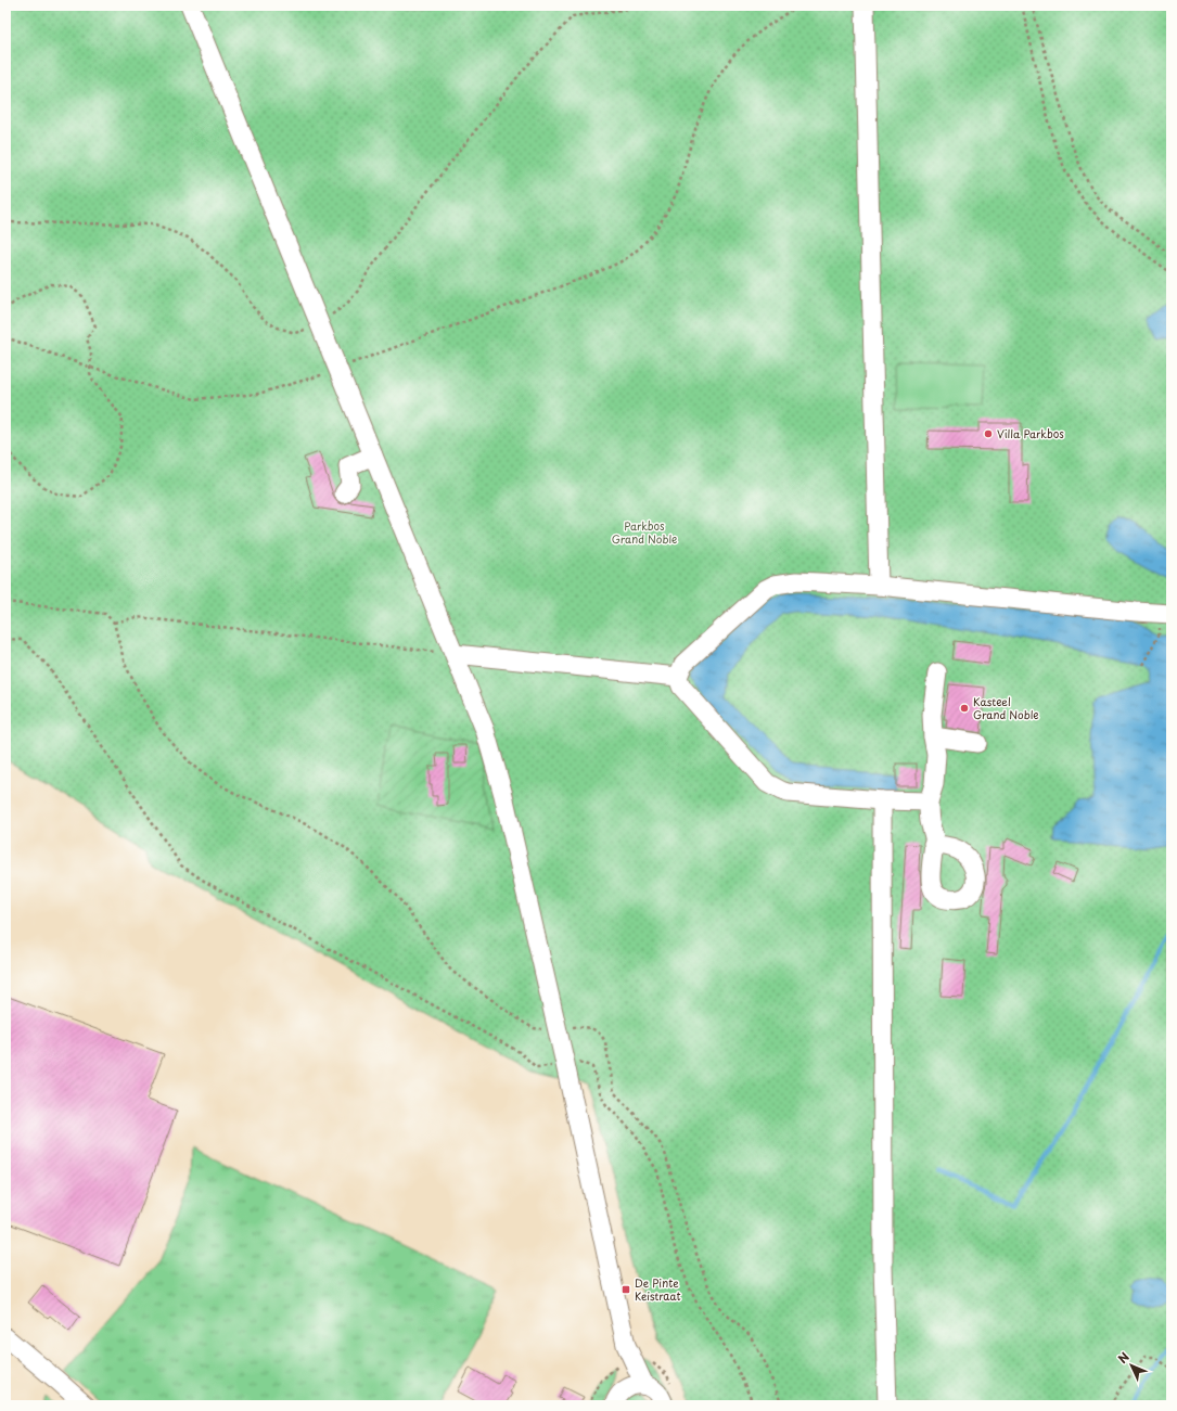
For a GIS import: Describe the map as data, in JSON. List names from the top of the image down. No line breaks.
{"parks":["Parkbos Grand Noble"],"places":{"other":["Villa Parkbos","Kasteel Grand Noble"],"transit":["De Pinte Keistraat"]},"north":"top left"}
